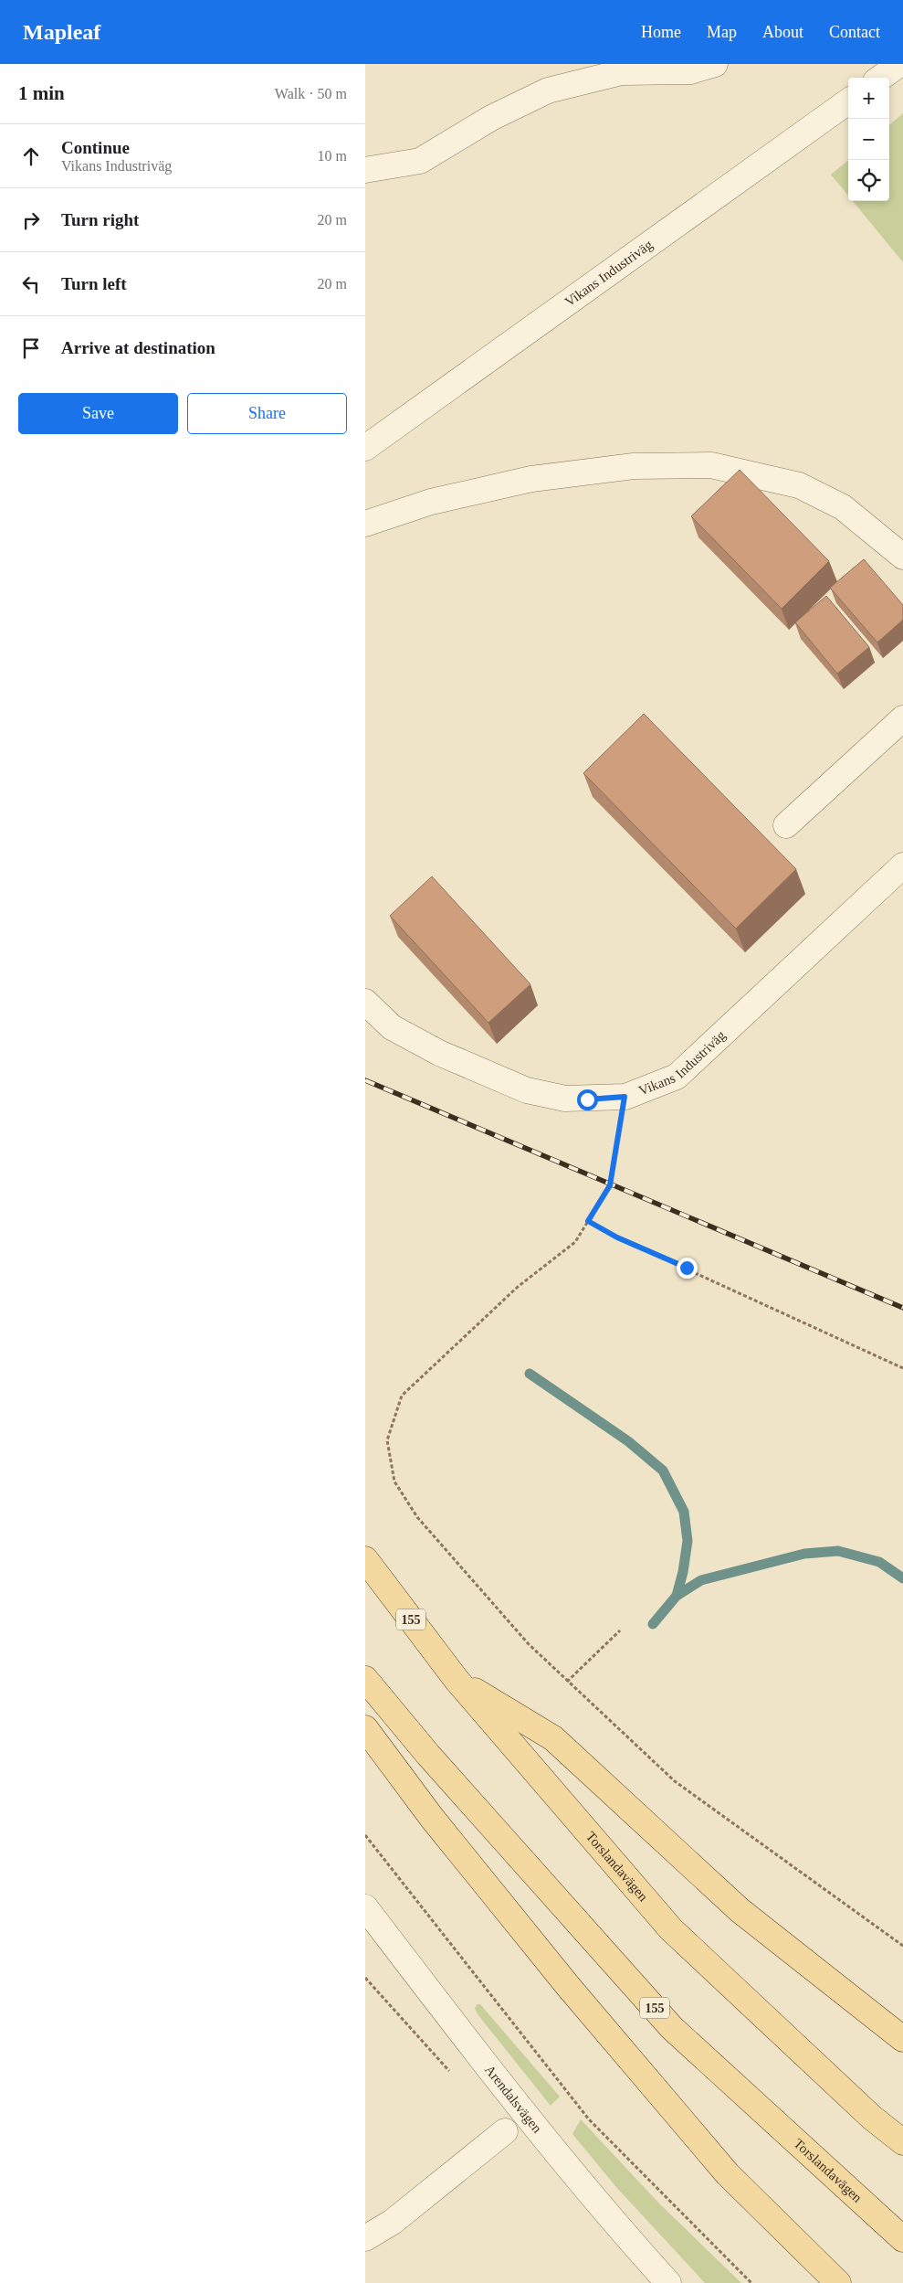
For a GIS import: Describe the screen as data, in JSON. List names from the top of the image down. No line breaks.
{"streets":{"main road":["155","Torslandavägen"],"street":["Vikans Industriväg","Arendalsvägen"]},"page":{"header":"Mapleaf","nav":["Home","Map","About","Contact"],"heading":["1 min","Walk · 50 m"],"map_buttons":["+","−"],"list":[["Continue","Vikans Industriväg","10 m"],["Turn right","20 m"],["Turn left","20 m"],"Arrive at destination"],"buttons":["Save","Share"]}}
